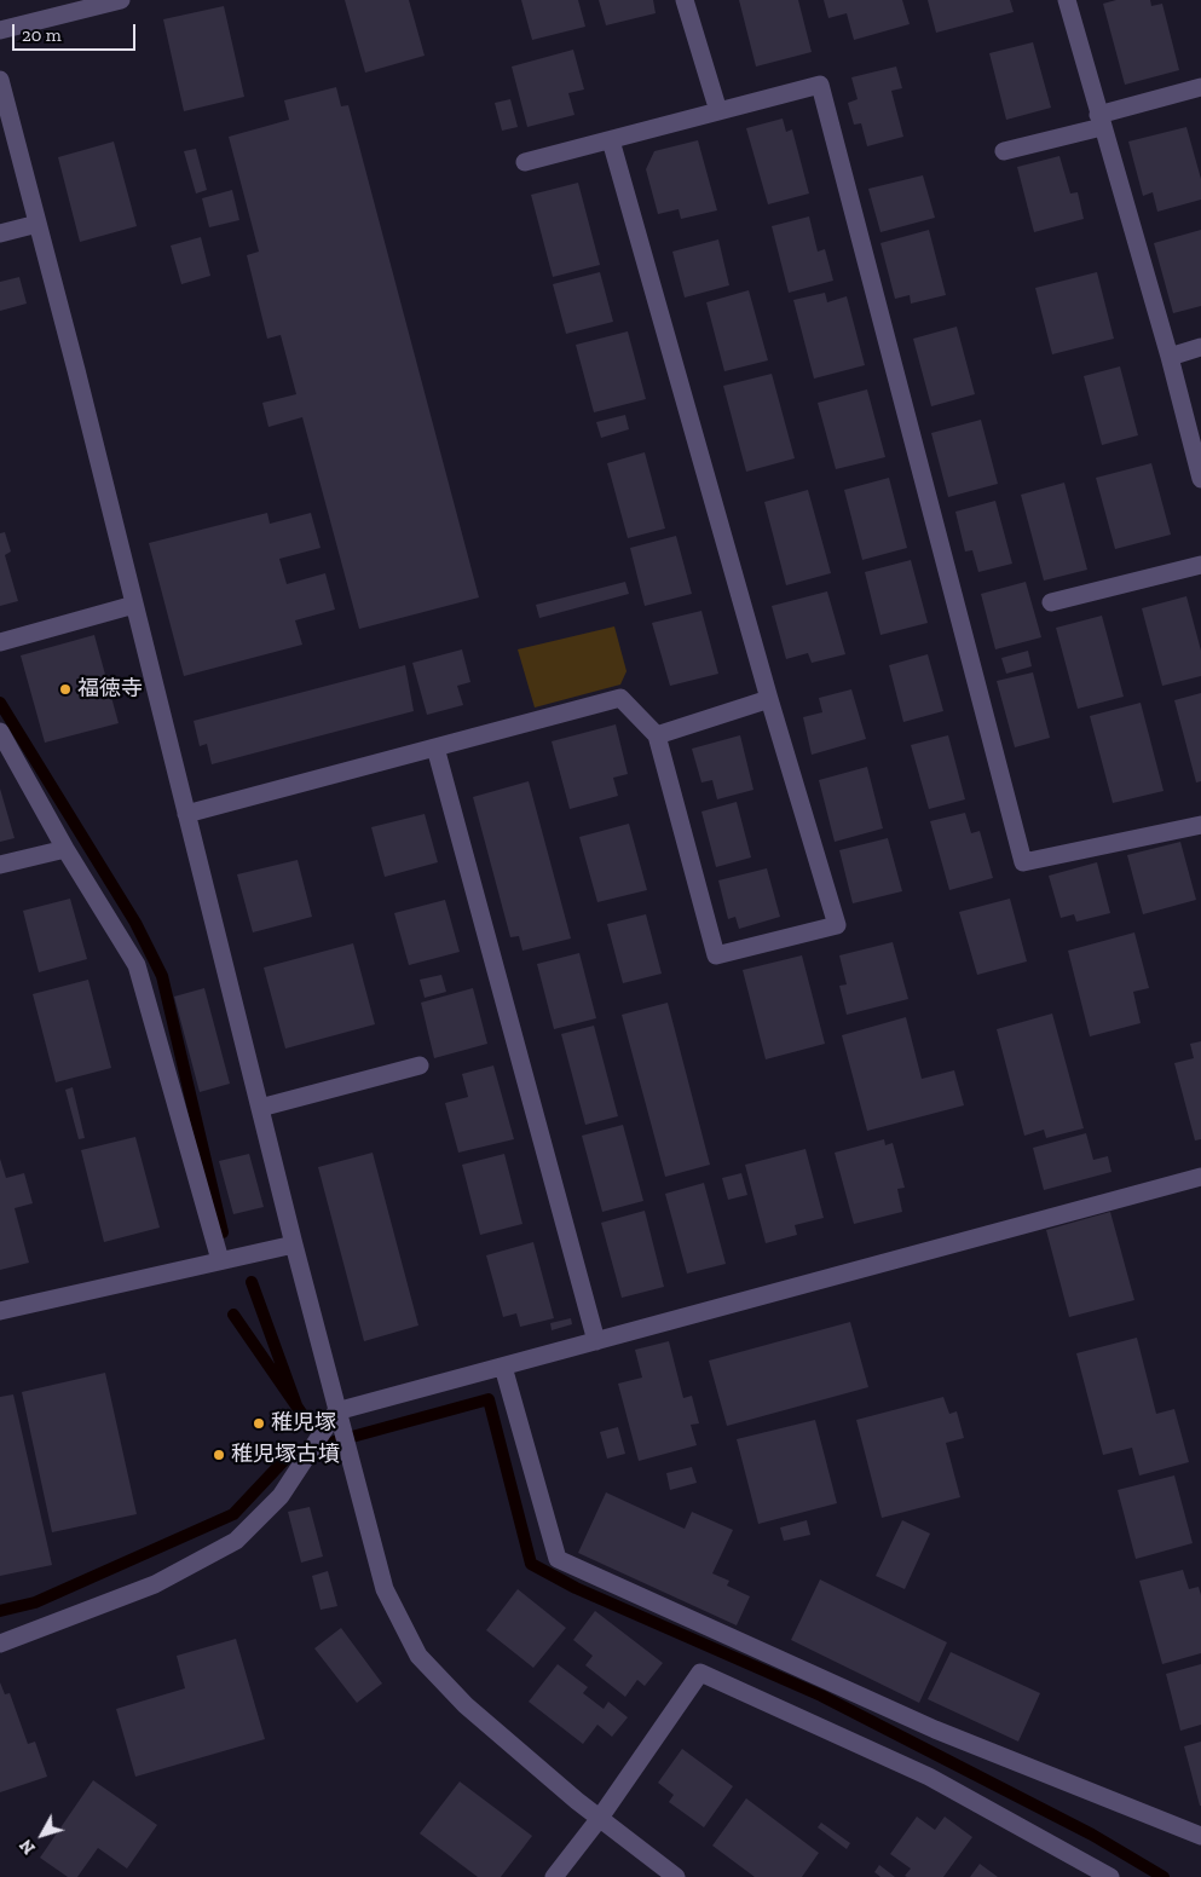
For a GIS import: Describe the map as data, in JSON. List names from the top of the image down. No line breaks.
{"places":["福徳寺","稚児塚","稚児塚古墳"],"scale_bar":"20 m","north":"bottom left"}
